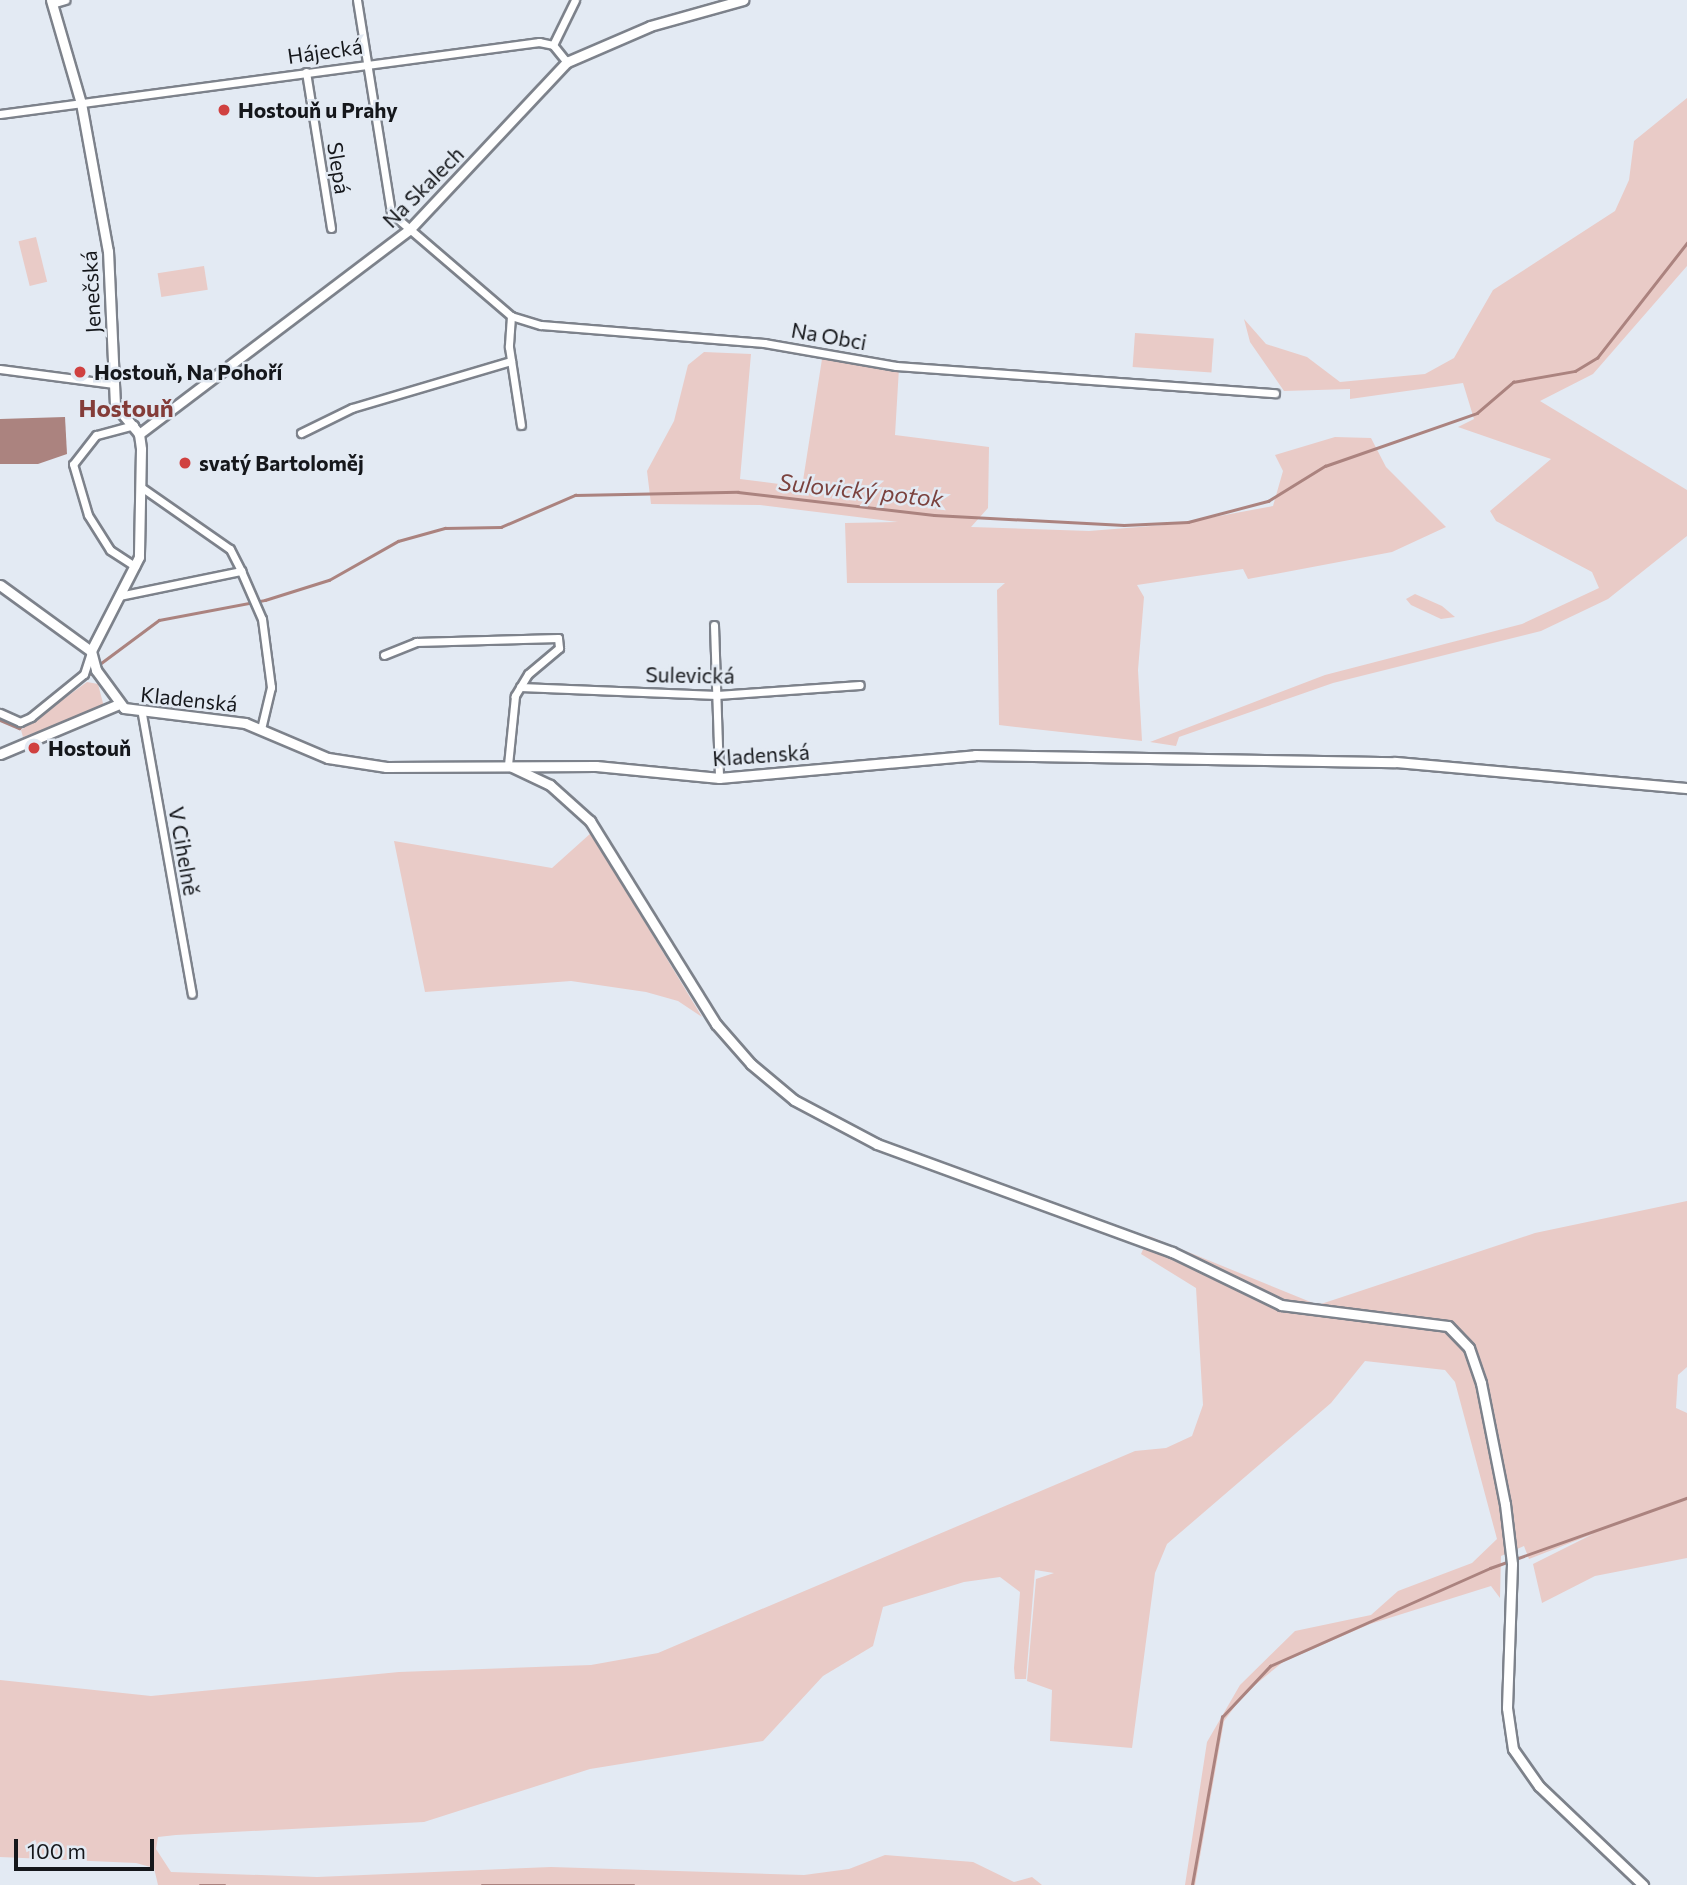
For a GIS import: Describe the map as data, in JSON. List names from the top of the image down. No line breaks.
{"streets":{"street":["Hájecká","Slepá","Na Skalech","Jenečská","Na Obci","Sulevická","Kladenská","V Cihelně"]},"crossings":[["Hájecká","Slepá"],["Hájecká","Jenečská"],["Hájecká","Na Obci"],["Na Skalech","Jenečská"],["Na Skalech","Na Obci"],["Jenečská","Kladenská"],["Kladenská","V Cihelně"]],"districts":["Hostouň"],"water":["Sulovický potok"],"places":["Hostouň u Prahy","Hostouň, Na Pohoří","svatý Bartoloměj","Hostouň"],"scale_bar":"100 m"}
